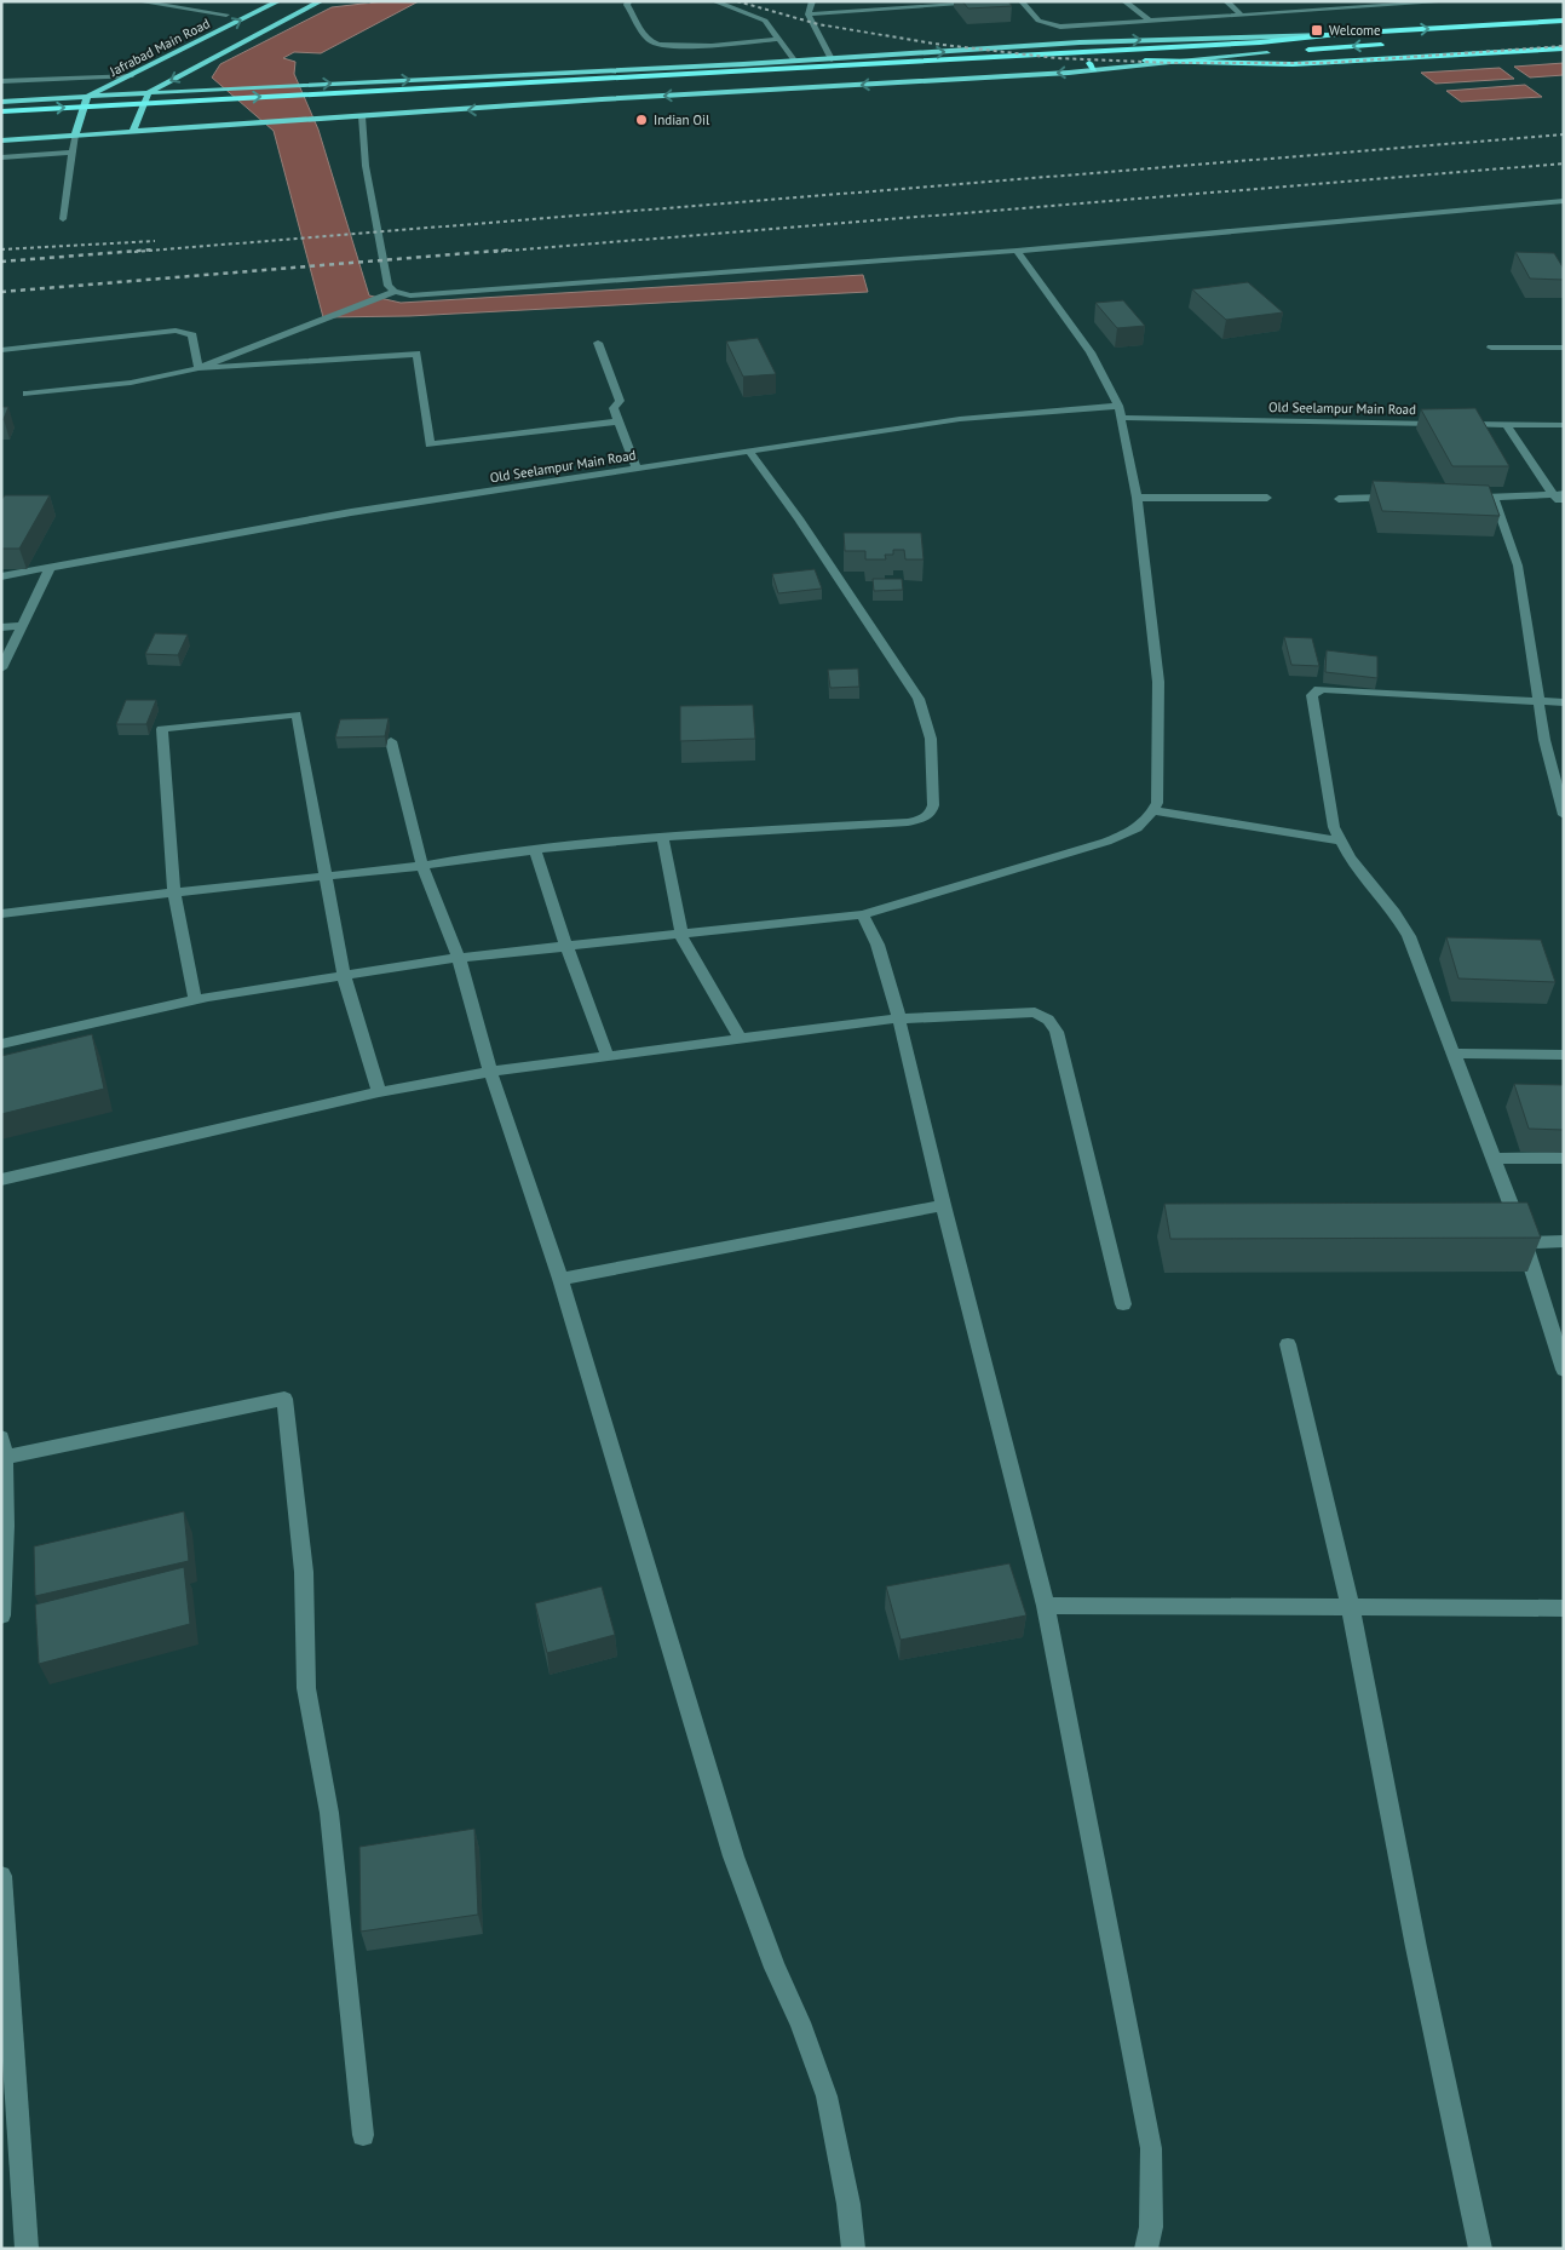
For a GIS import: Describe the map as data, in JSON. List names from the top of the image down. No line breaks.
{"streets":{"main road":["Jafrabad Main Road"],"street":["Old Seelampur Main Road"]},"places":{"transit":["Welcome"],"other":["Indian Oil"]}}
